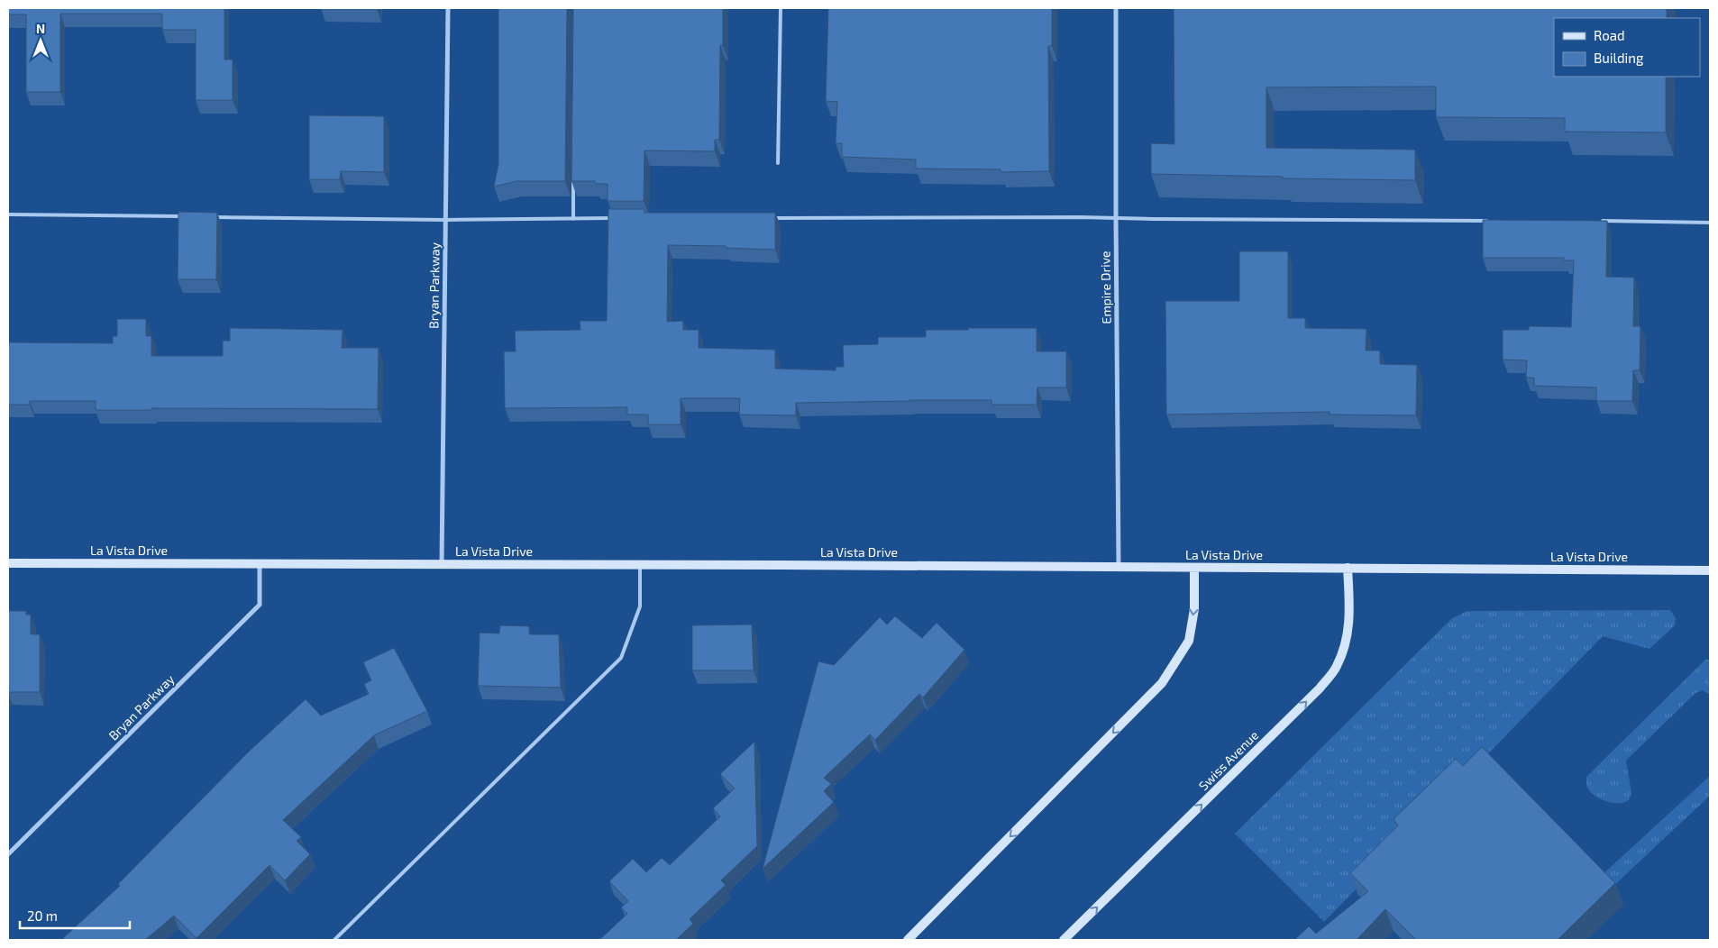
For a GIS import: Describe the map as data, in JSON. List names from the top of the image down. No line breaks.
{"streets":{"street":["Bryan Parkway","Empire Drive","La Vista Drive","Swiss Avenue"]},"crossings":[["Bryan Parkway","La Vista Drive"],["Empire Drive","La Vista Drive"],["La Vista Drive","Swiss Avenue"]],"one_way":["Swiss Avenue"],"legend":["Road","Building"],"scale_bar":"20 m","north":"top"}
